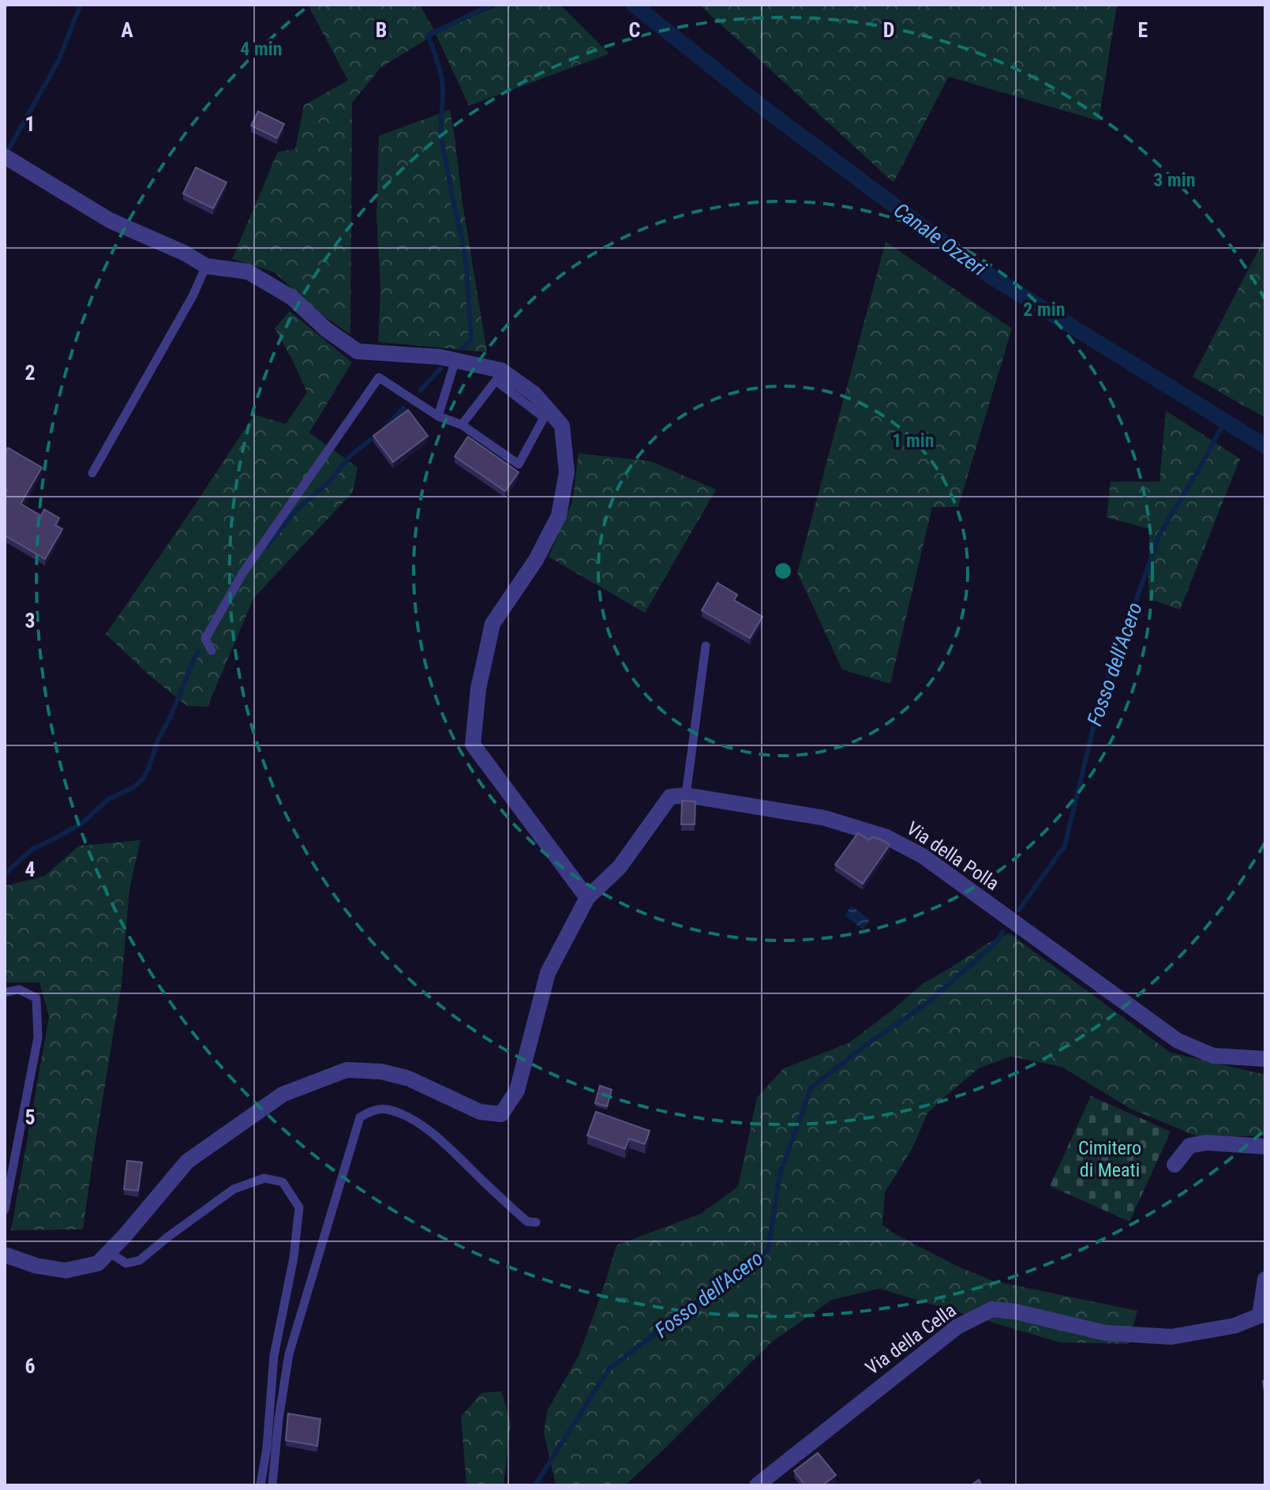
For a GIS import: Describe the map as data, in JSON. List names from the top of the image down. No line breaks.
{"streets":{"street":["Via della Polla","Via della Cella"]},"water":["Canale Ozzeri","Fosso dell'Acero"],"parks":["Cimitero di Meati"],"grid":{"columns":["A","B","C","D","E"],"rows":["1","2","3","4","5","6"]},"rings":["4 min","3 min","2 min","1 min"]}
